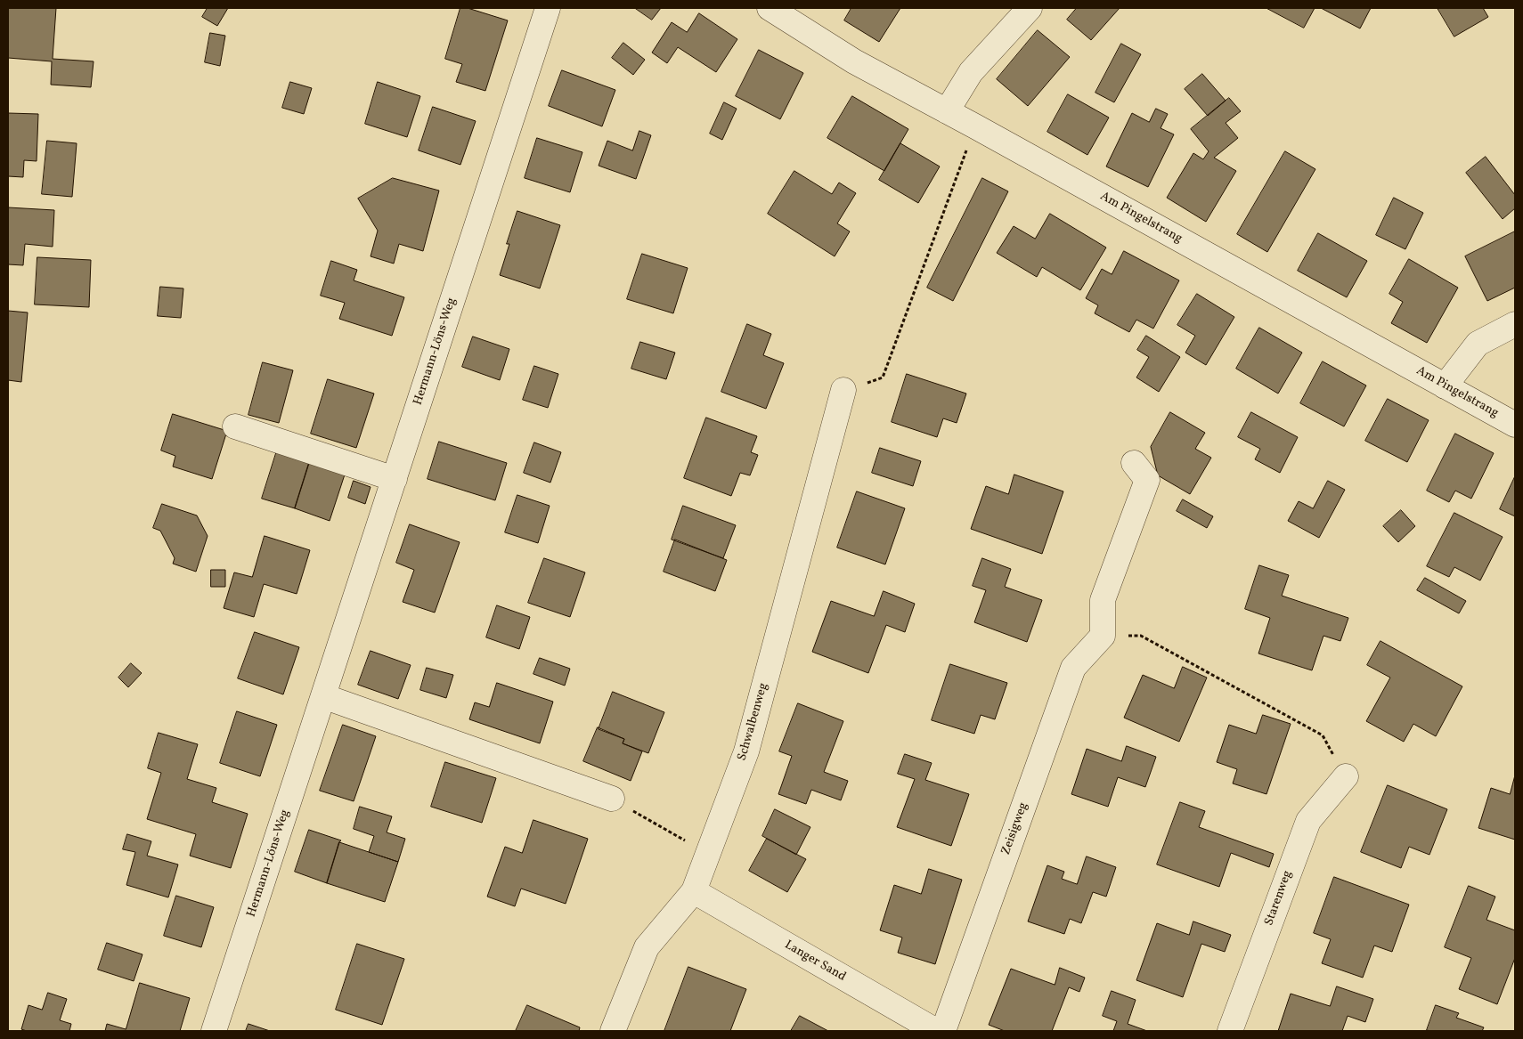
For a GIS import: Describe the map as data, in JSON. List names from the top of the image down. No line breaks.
{"streets":{"street":["Am Pingelstrang","Hermann-Löns-Weg","Schwalbenweg","Zeisigweg","Starenweg","Langer Sand"]},"crossings":[["Schwalbenweg","Langer Sand"]]}
